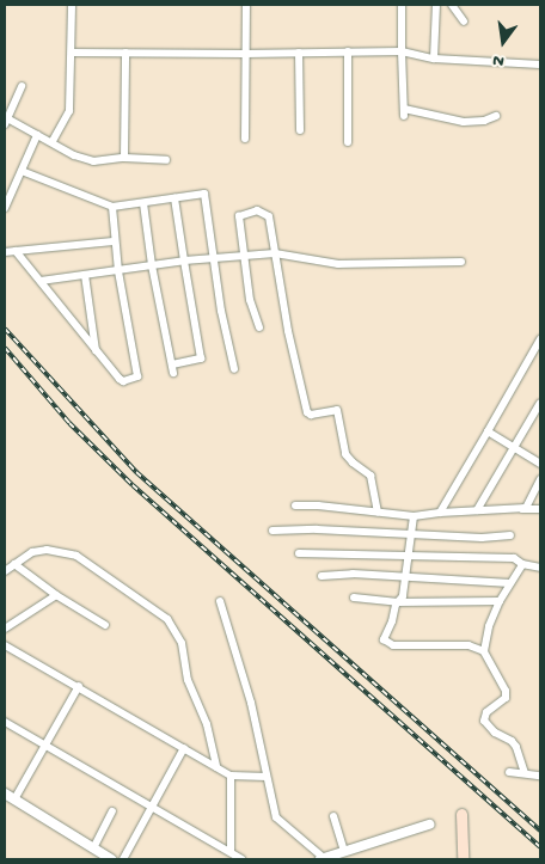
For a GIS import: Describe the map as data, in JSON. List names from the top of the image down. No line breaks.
{"north":"bottom"}
